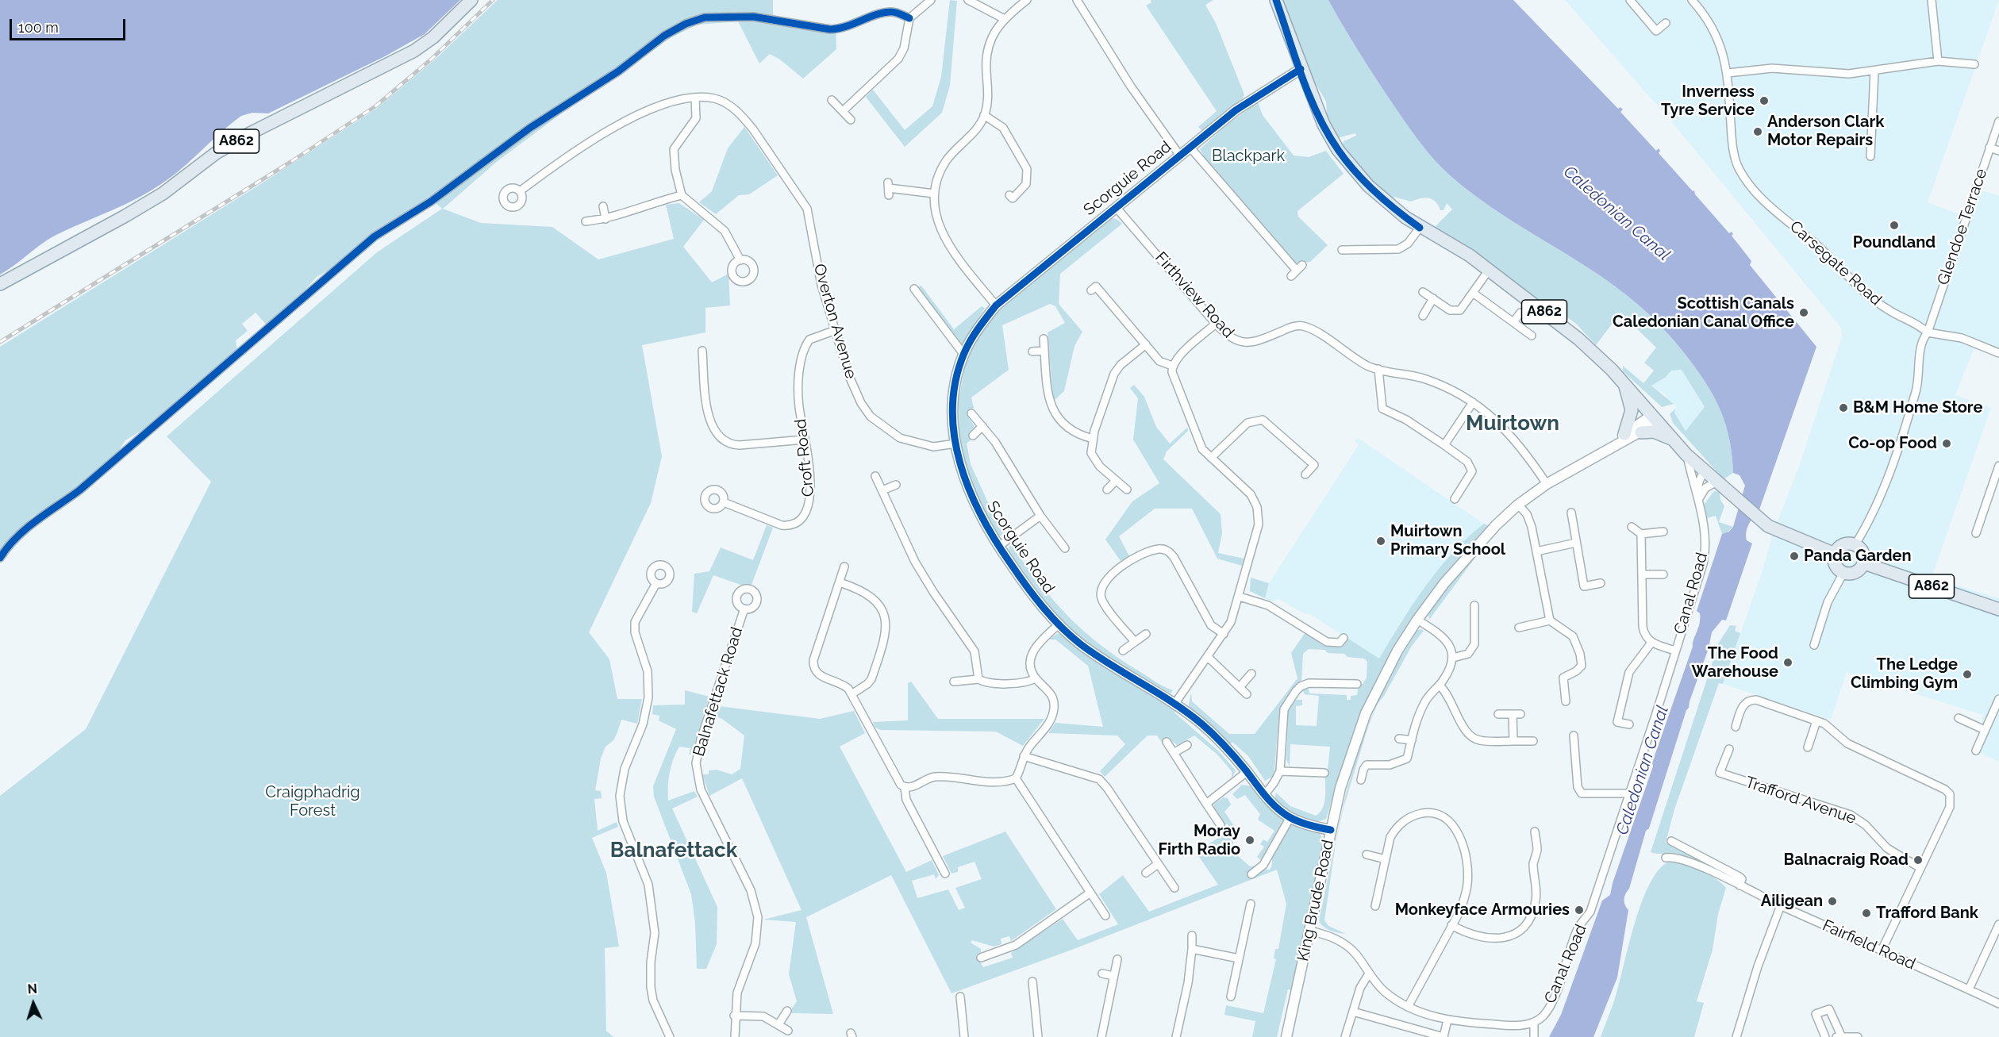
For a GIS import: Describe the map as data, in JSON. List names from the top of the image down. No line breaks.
{"streets":{"main road":["A862"],"street":["Scorguie Road","Glendoe Terrace","Carsegate Road","Firthview Road","Overton Avenue","Croft Road","Canal Road","Balnafettack Road","Trafford Avenue","King Brude Road","Fairfield Road"]},"crossings":[["A862","Scorguie Road"],["A862","Canal Road"],["A862","King Brude Road"],["Scorguie Road","Firthview Road"],["Scorguie Road","Overton Avenue"],["Scorguie Road","King Brude Road"],["Glendoe Terrace","Carsegate Road"],["Firthview Road","King Brude Road"],["Overton Avenue","Croft Road"]],"districts":["Muirtown","Balnafettack"],"water":["Caledonian Canal"],"parks":["Blackpark","Craigphadrig Forest"],"places":["Inverness Tyre Service","Anderson Clark Motor Repairs","Poundland","Scottish Canals Caledonian Canal Office","B&M Home Store","Co-op Food","Muirtown Primary School","Panda Garden","The Food Warehouse","The Ledge Climbing Gym","Moray Firth Radio","Balnacraig Road","Ailigean","Monkeyface Armouries","Trafford Bank"],"scale_bar":"100 m","north":"top"}
